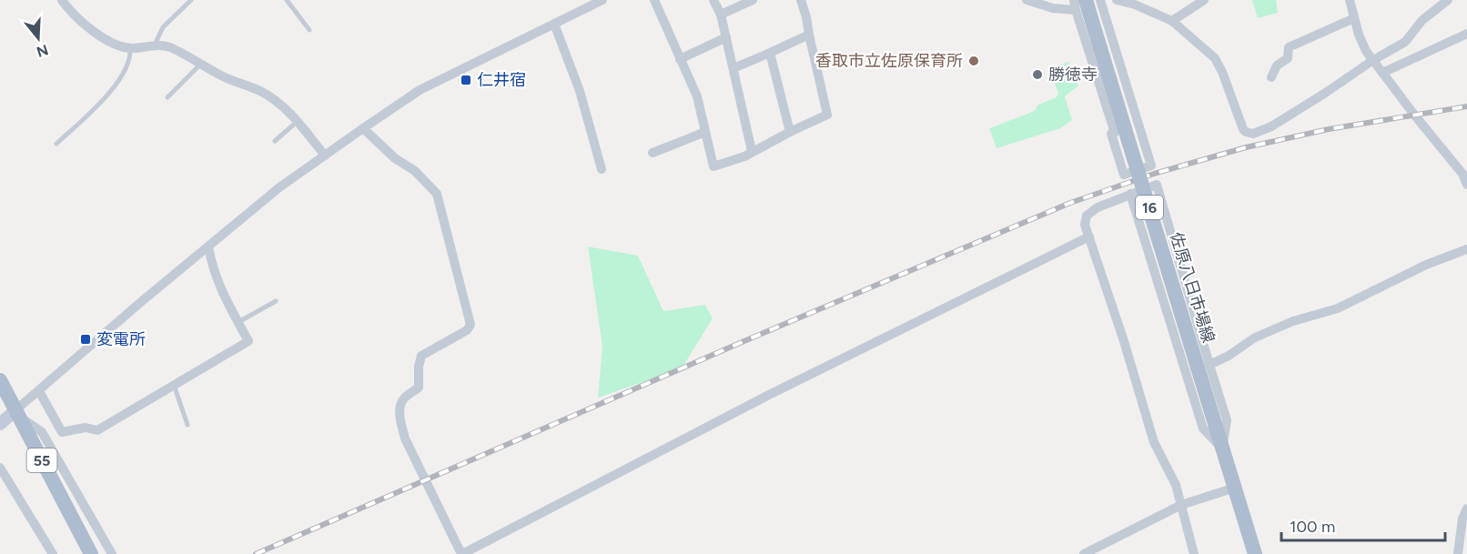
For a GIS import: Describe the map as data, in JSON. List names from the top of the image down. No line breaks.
{"streets":{"main road":["16","佐原八日市場線","55"]},"places":{"other":["香取市立佐原保育所","勝徳寺"],"transit":["仁井宿","変電所"]},"scale_bar":"100 m","north":"bottom"}
